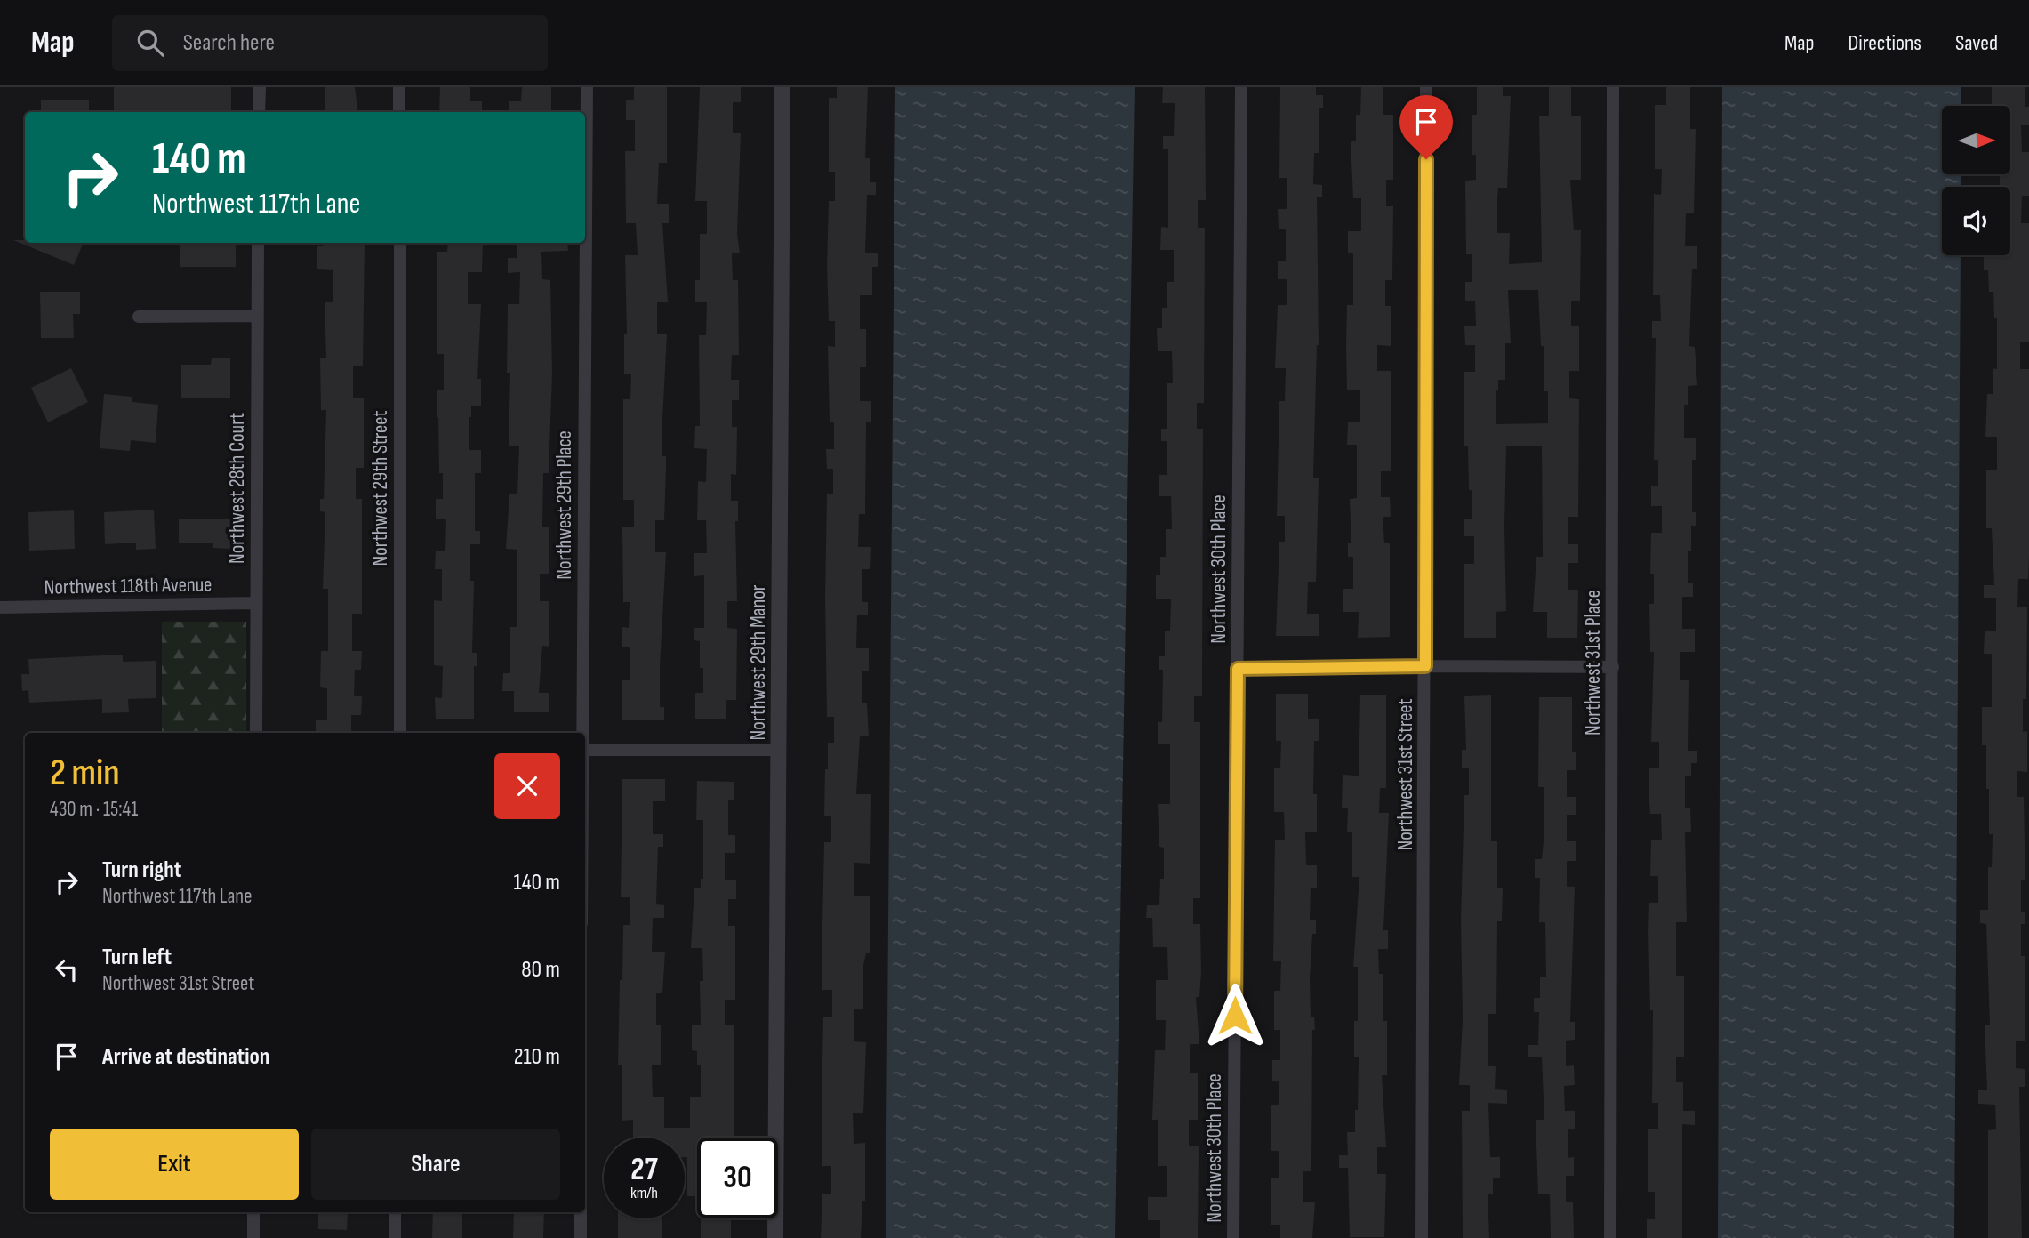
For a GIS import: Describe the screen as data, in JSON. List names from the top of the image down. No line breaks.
{"streets":{"street":["Northwest 28th Court","Northwest 29th Street","Northwest 29th Place","Northwest 30th Place","Northwest 118th Avenue","Northwest 29th Manor","Northwest 31st Place","Northwest 31st Street"]},"crossings":[["Northwest 28th Court","Northwest 118th Avenue"]],"north":"right","page":{"header":"Map","search":"Search here","nav":["Map","Directions","Saved"],"turn":["140 m","Northwest 117th Lane"],"heading":["2 min","430 m · 15:41"],"list":[{"name":"Turn right","note":"Northwest 117th Lane","value":"140 m"},{"name":"Turn left","note":"Northwest 31st Street","value":"80 m"},{"name":"Arrive at destination","value":"210 m"}],"buttons":["Exit","Share"],"speed":"27 km/h","limit":"30"}}
